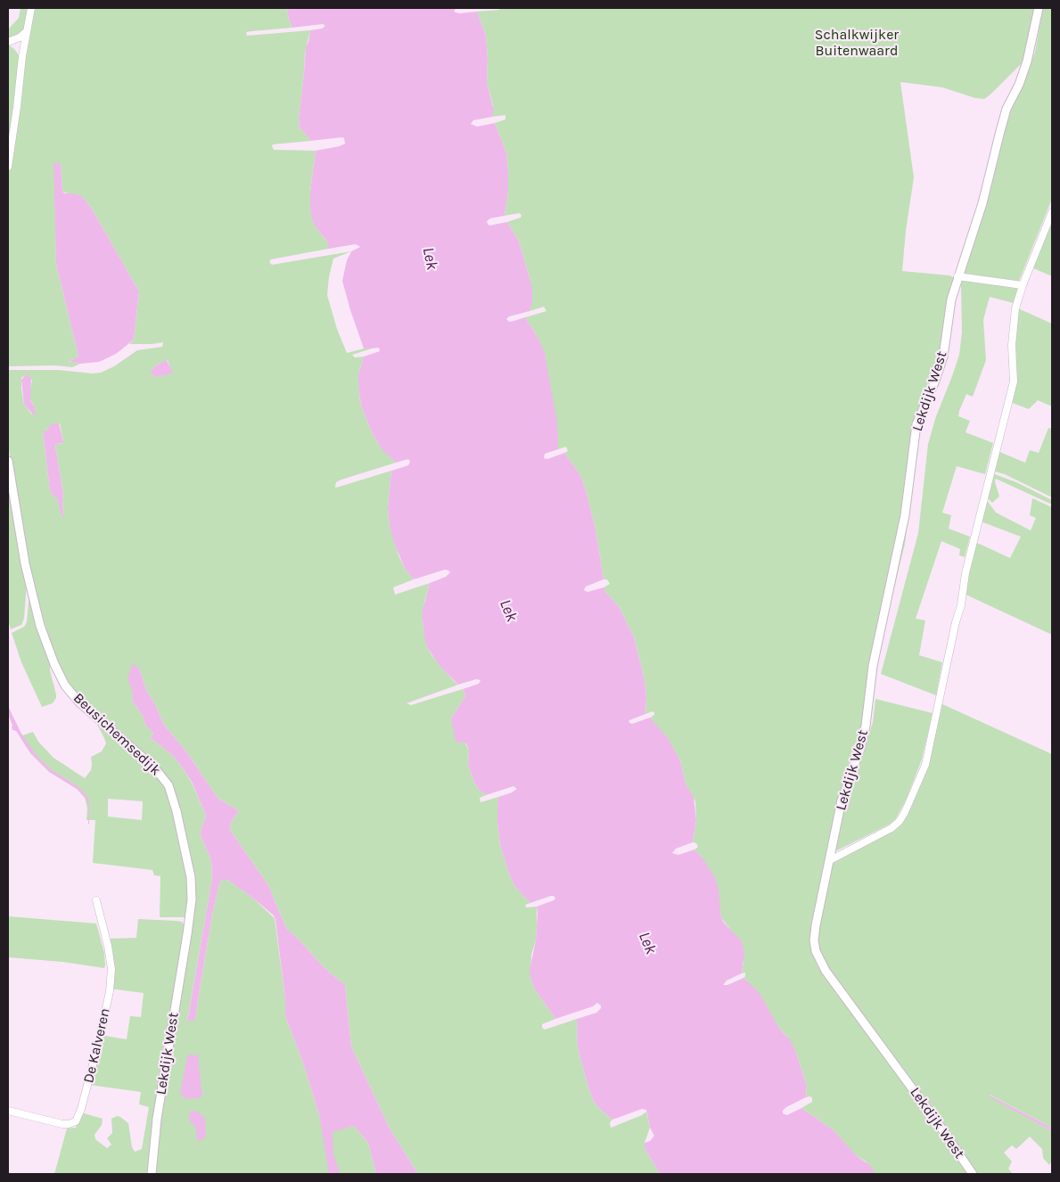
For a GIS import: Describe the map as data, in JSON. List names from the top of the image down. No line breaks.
{"streets":{"street":["Lekdijk West","Beusichemsedijk","De Kalveren"]},"crossings":[["Lekdijk West","Beusichemsedijk"]],"water":["Lek"],"parks":["Schalkwijker Buitenwaard"]}
